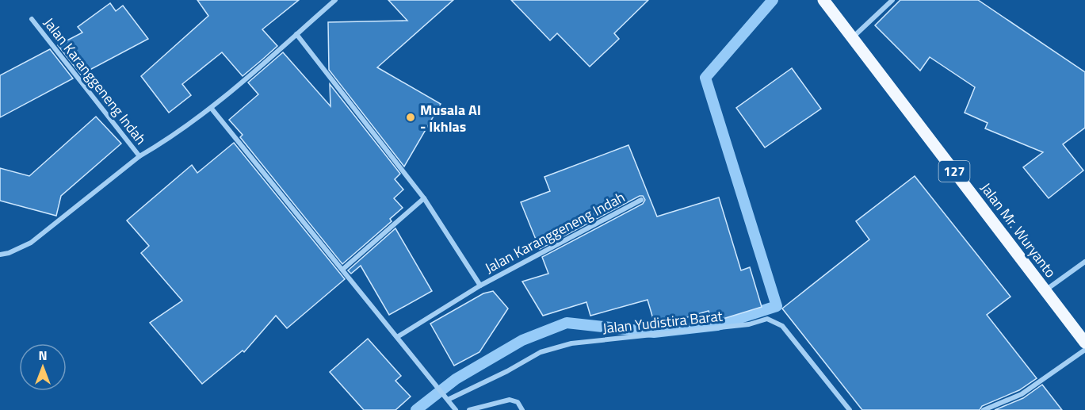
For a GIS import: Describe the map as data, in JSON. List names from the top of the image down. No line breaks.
{"streets":{"main road":["127","Jalan Mr. Wuryanto"],"street":["Jalan Karanggeneng Indah","Jalan Yudistira Barat"]},"places":["Musala Al - Ikhlas"],"north":"top"}
